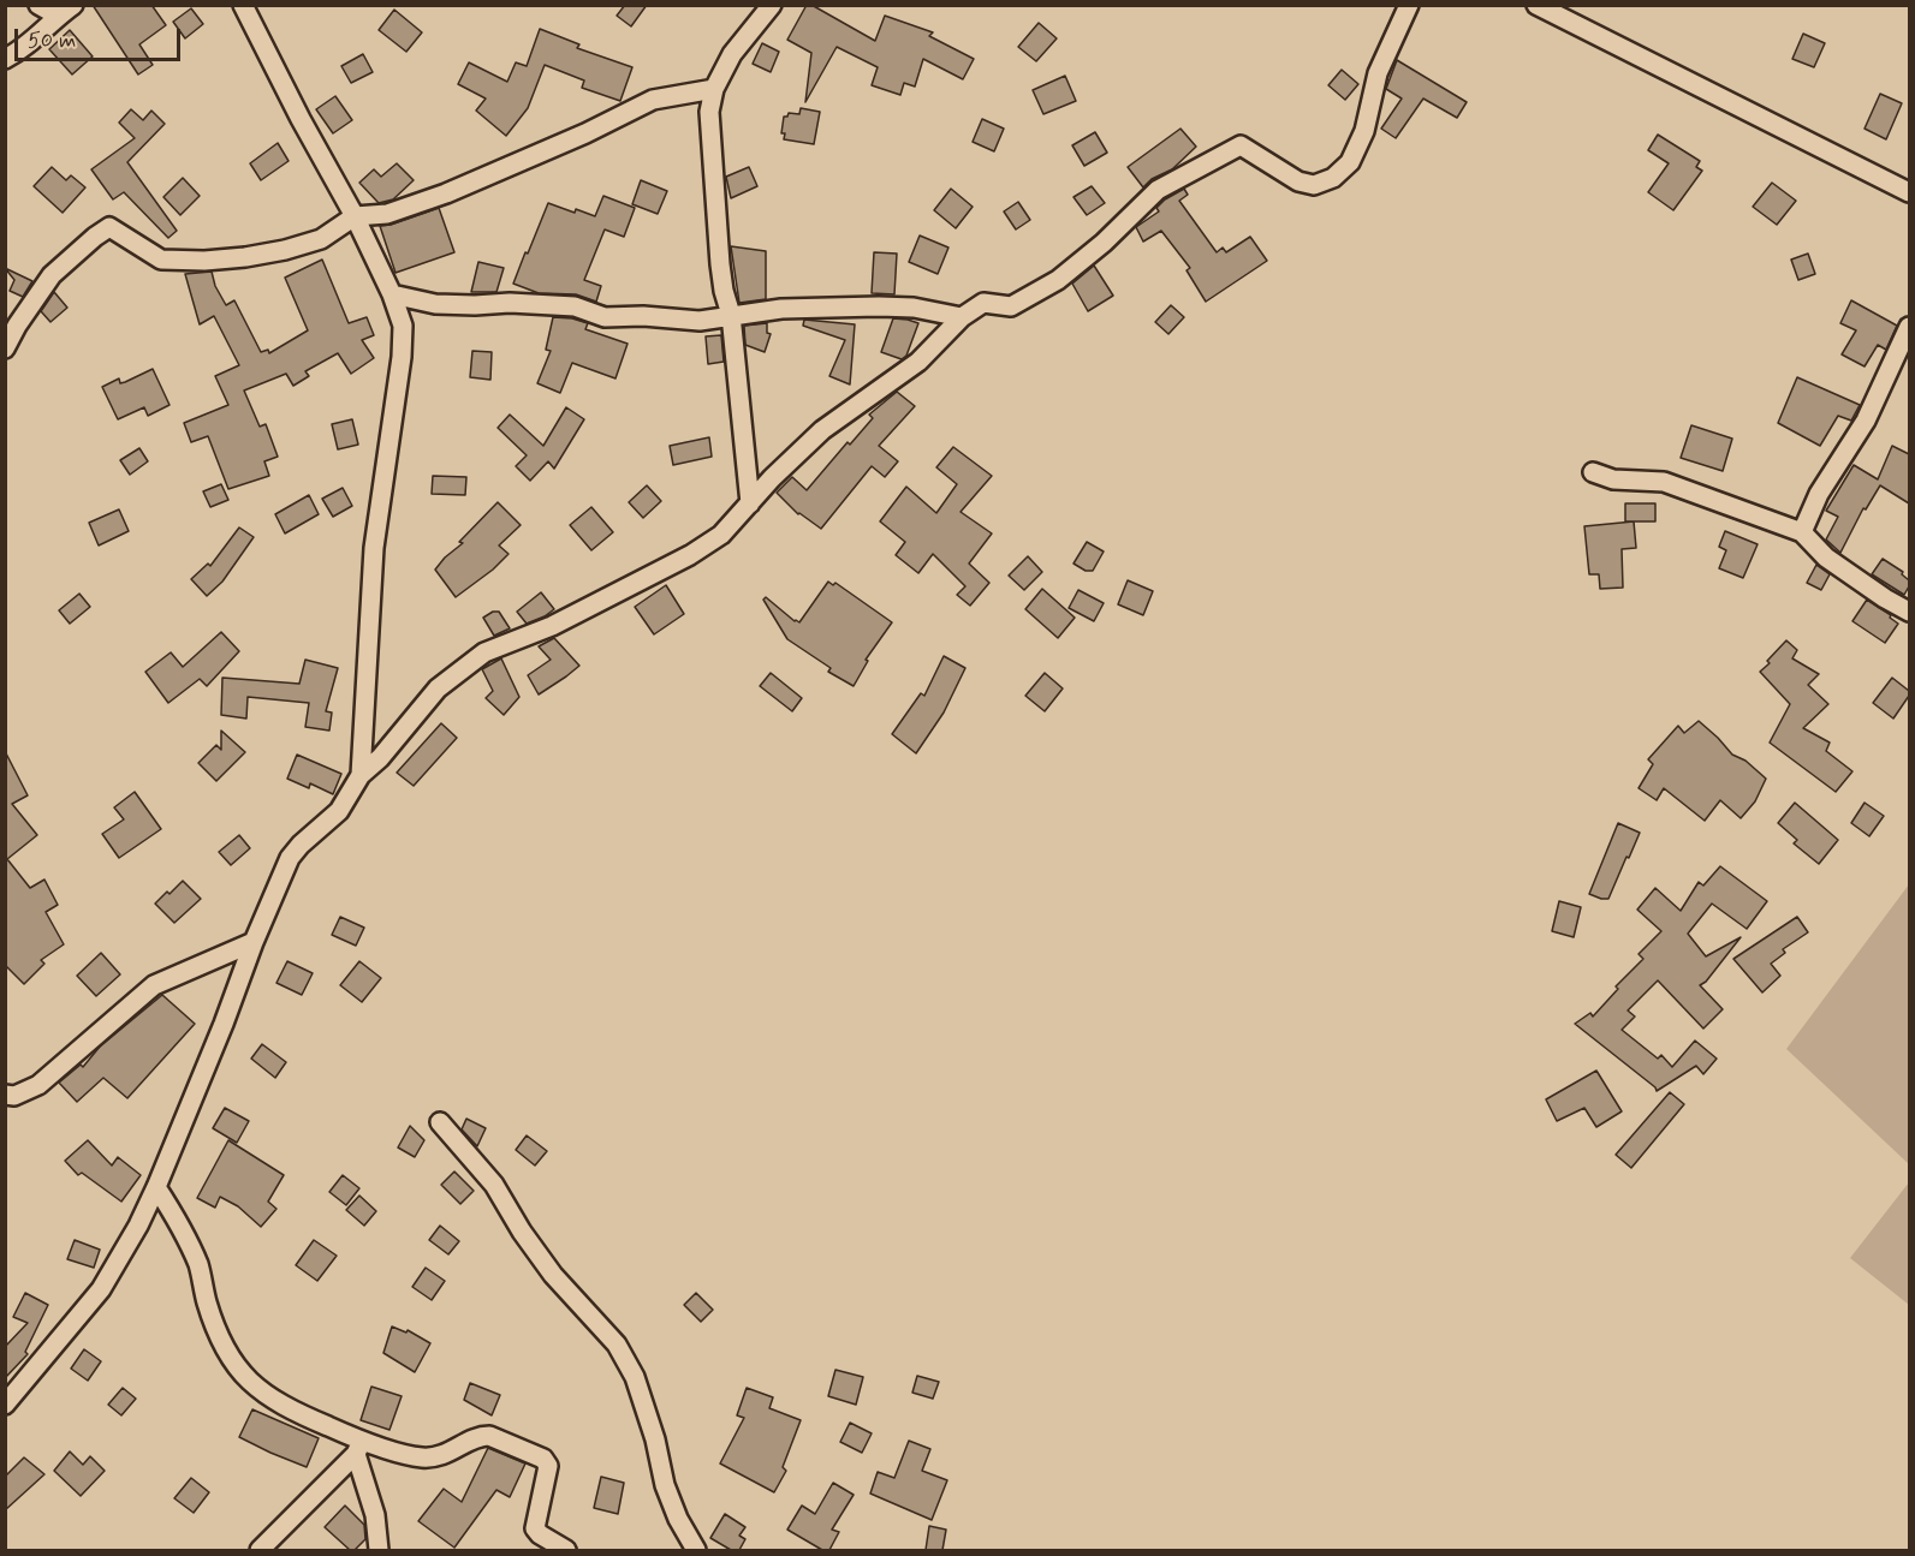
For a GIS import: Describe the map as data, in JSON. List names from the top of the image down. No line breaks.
{"scale_bar":"50 m"}
